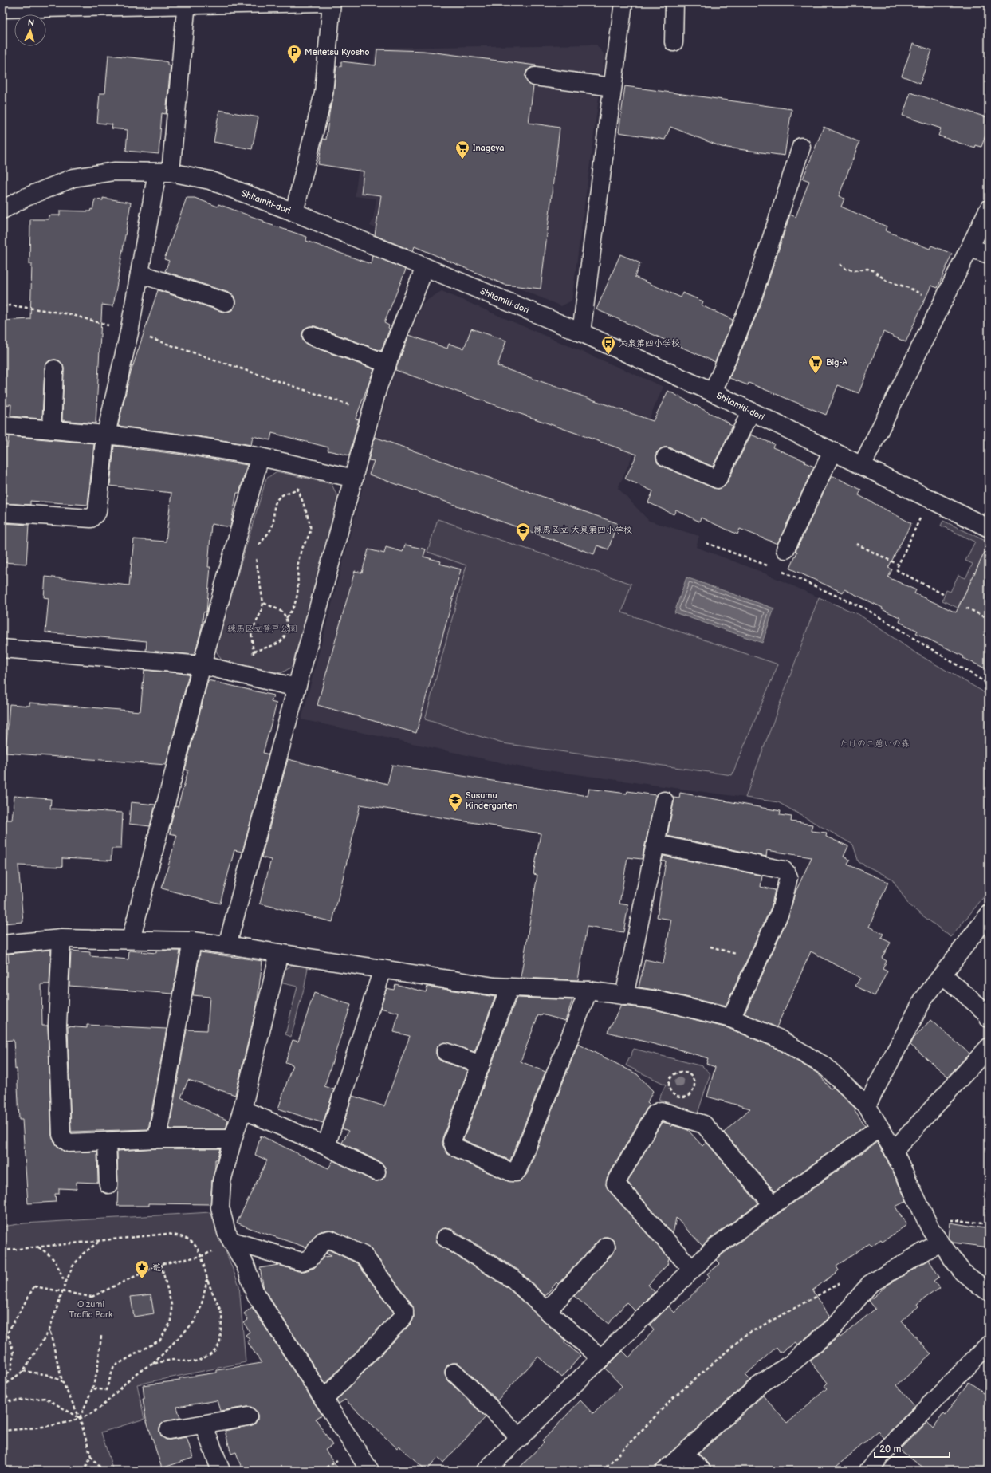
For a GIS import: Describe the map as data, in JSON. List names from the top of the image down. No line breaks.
{"streets":{"street":["Shitamiti-dori"]},"parks":["練馬区立登戸公園","たけのこ憩いの森","Oizumi Traffic Park"],"places":{"parking":["Meitetsu Kyosho"],"supermarket":["Inageya","Big-A"],"bus stop":["大泉第四小学校"],"school or university":["練馬区立 大泉第四小学校","Susumu Kindergarten"],"place":["遊"]},"scale_bar":"20 m","north":"top"}
